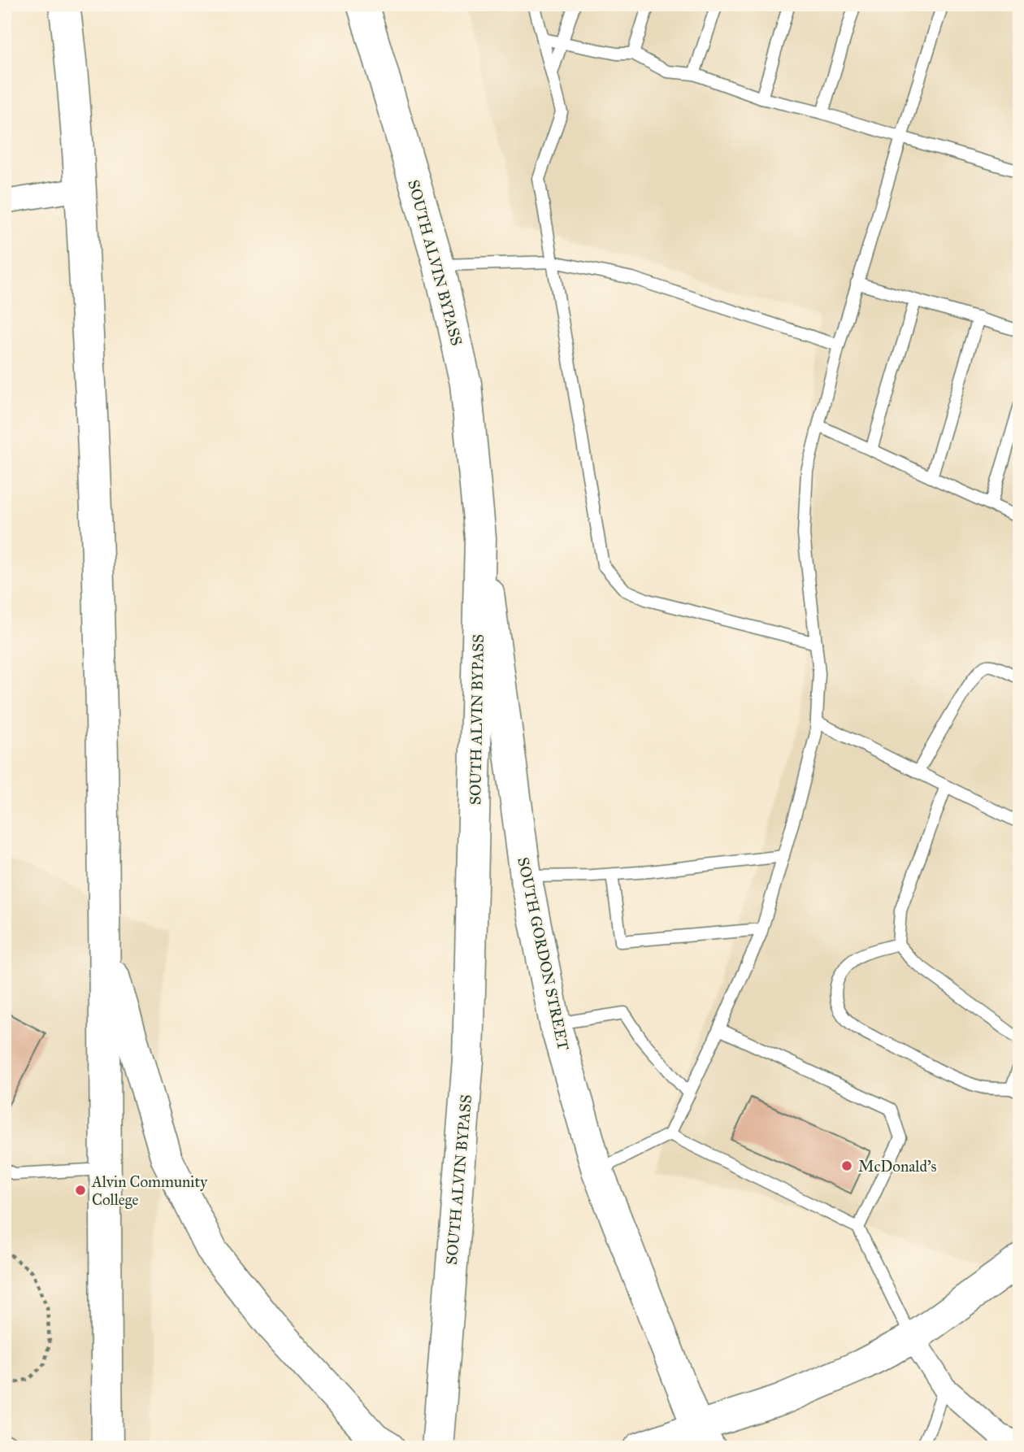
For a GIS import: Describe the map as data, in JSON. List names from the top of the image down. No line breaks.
{"streets":{"main road":["SOUTH ALVIN BYPASS","SOUTH GORDON STREET"]},"crossings":[["SOUTH ALVIN BYPASS","SOUTH GORDON STREET"]],"places":["McDonald's","Alvin Community College"]}
